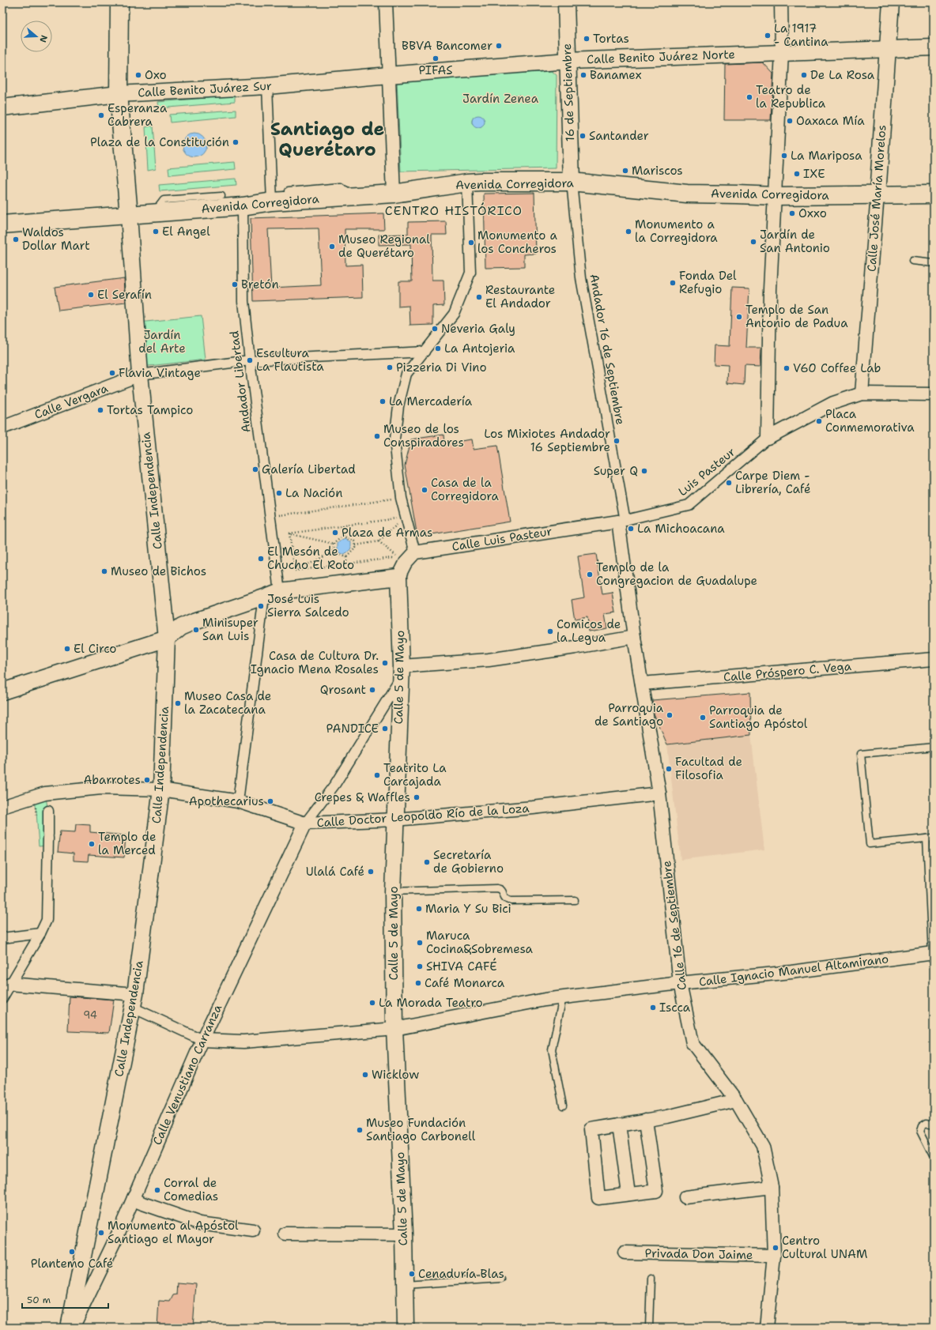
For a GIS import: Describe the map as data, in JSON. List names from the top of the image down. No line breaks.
{"streets":{"main road":["Avenida Corregidora"],"street":["Calle Benito Juárez Norte","Calle Benito Juárez Sur","16 de Septiembre","Calle José María Morelos","Andador 16 de Septiembre","Andador Libertad","Calle Vergara","Luis Pasteur","Calle Independencia","Calle Luis Pasteur","Calle Próspero C. Vega","Calle 5 de Mayo","Calle Doctor Leopoldo Río de la Loza","Calle 16 de Septiembre","Calle Ignacio Manuel Altamirano","Calle Venustiano Carranza","Privada Don Jaime"]},"crossings":[["Calle Benito Juárez Norte","Calle Benito Juárez Sur"],["Calle Benito Juárez Norte","16 de Septiembre"],["Calle Benito Juárez Norte","Calle José María Morelos"],["16 de Septiembre","Avenida Corregidora"],["16 de Septiembre","Andador 16 de Septiembre"],["Avenida Corregidora","Calle José María Morelos"],["Avenida Corregidora","Andador 16 de Septiembre"],["Avenida Corregidora","Andador Libertad"],["Avenida Corregidora","Calle Independencia"],["Andador 16 de Septiembre","Luis Pasteur"],["Andador 16 de Septiembre","Calle Luis Pasteur"],["Andador 16 de Septiembre","Calle 16 de Septiembre"],["Calle Vergara","Calle Independencia"],["Luis Pasteur","Calle Luis Pasteur"],["Luis Pasteur","Calle 16 de Septiembre"],["Calle Independencia","Calle Doctor Leopoldo Río de la Loza"],["Calle Luis Pasteur","Calle 16 de Septiembre"],["Calle Próspero C. Vega","Calle 16 de Septiembre"],["Calle 5 de Mayo","Calle Doctor Leopoldo Río de la Loza"],["Calle 5 de Mayo","Calle Ignacio Manuel Altamirano"],["Calle Doctor Leopoldo Río de la Loza","Calle 16 de Septiembre"],["Calle Doctor Leopoldo Río de la Loza","Calle Venustiano Carranza"],["Calle 16 de Septiembre","Calle Ignacio Manuel Altamirano"],["Calle 16 de Septiembre","Privada Don Jaime"],["Calle Ignacio Manuel Altamirano","Calle Venustiano Carranza"]],"districts":["Santiago de Querétaro","CENTRO HISTÓRICO"],"parks":["Jardín Zenea","Jardín del Arte"],"places":["La 1917 - Cantina","Tortas","BBVA Bancomer","PIFAS","Oxo","Banamex","De La Rosa","Teatro de la Republica","Esperanza Cabrera","Oaxaca Mía","Santander","Plaza de la Constitución","La Mariposa","Mariscos","IXE","Oxxo","El Angel","Monumento a la Corregidora","Waldos Dollar Mart","Jardín de San Antonio","Monumento a los Concheros","Museo Regional de Querétaro","Fonda Del Refugio","Bretón","El Serafín","Restaurante El Andador","Templo de San Antonio de Padua","Neveria Galy","La Antojeria","Escultura La Flautista","Pizzeria Di Vino","V60 Coffee Lab","Flavia Vintage","La Mercadería","Tortas Tampico","Placa Conmemorativa","Museo de los Conspiradores","Los Mixiotes Andador 16 Septiembre","Galería Libertad","Super Q","Carpe Diem - Librería, Café","Casa de la Corregidora","La Nación","La Michoacana","Plaza de Armas","El Mesón de Chucho El Roto","Museo de Bichos","Templo de la Congregacion de Guadalupe","José Luis Sierra Salcedo","Minisuper San Luis","Comicos de la Legua","El Circo","Casa de Cultura Dr. Ignacio Mena Rosales","Qrosant","Museo Casa de la Zacatecana","Parroquia de Santiago","Parroquia de Santiago Apóstol","PANDICE","Facultad de Filosofia","Teatrito La Carcajada","Abarrotes","Crepes & Waffles","Apothecarius","Templo de la Merced","Secretaría de Gobierno","Ulalá Café","Maria Y Su Bici","Maruca Cocina&Sobremesa","SHIVA CAFÉ","Café Monarca","La Morada Teatro","Iscca","Wicklow","Museo Fundación Santiago Carbonell","Corral de Comedias","Monumento al Apóstol Santiago el Mayor","Centro Cultural UNAM","Plantemo Café","Cenaduría Blas"],"house_numbers":["94"],"scale_bar":"50 m","north":"right"}
